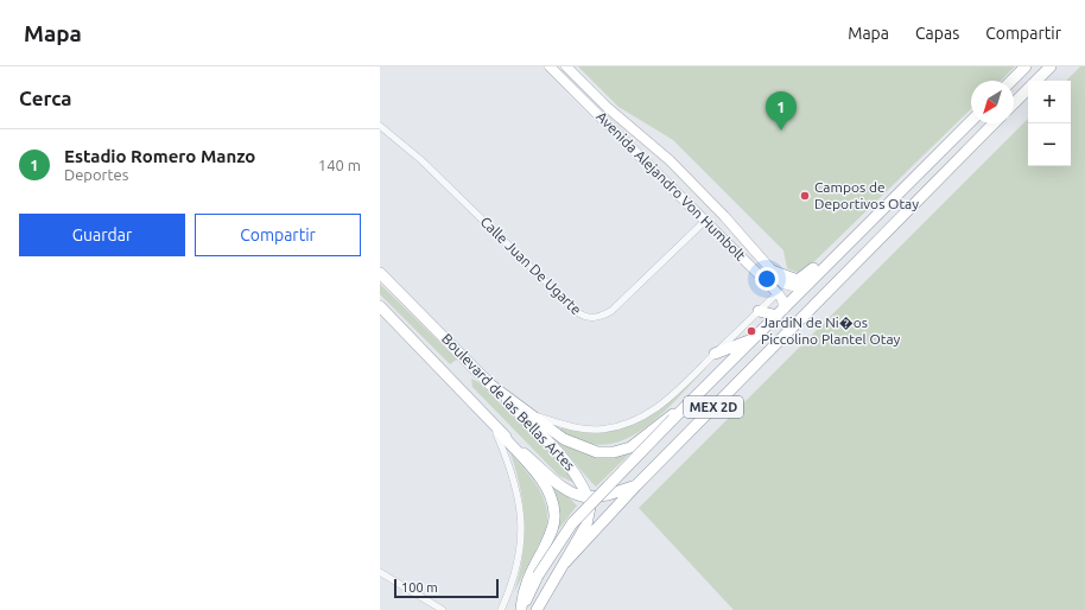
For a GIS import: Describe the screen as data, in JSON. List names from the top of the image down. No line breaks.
{"streets":{"main road":["Avenida Alejandro Von Humbolt","Boulevard de las Bellas Artes","MEX 2D"],"street":["Calle Juan De Ugarte"]},"crossings":[["Avenida Alejandro Von Humbolt","Calle Juan De Ugarte"],["Avenida Alejandro Von Humbolt","MEX 2D"]],"places":["Campos de Deportivos Otay","JardiN de Ni�os Piccolino Plantel Otay"],"scale_bar":"100 m","north":"bottom left","page":{"header":"Mapa","nav":["Mapa","Capas","Compartir"],"heading":"Cerca","map_buttons":["+","−"],"pins":"1","list":[{"mark":"1","name":"Estadio Romero Manzo","note":"Deportes","value":"140 m"}],"buttons":["Guardar","Compartir"],"scale":"100 m"}}
